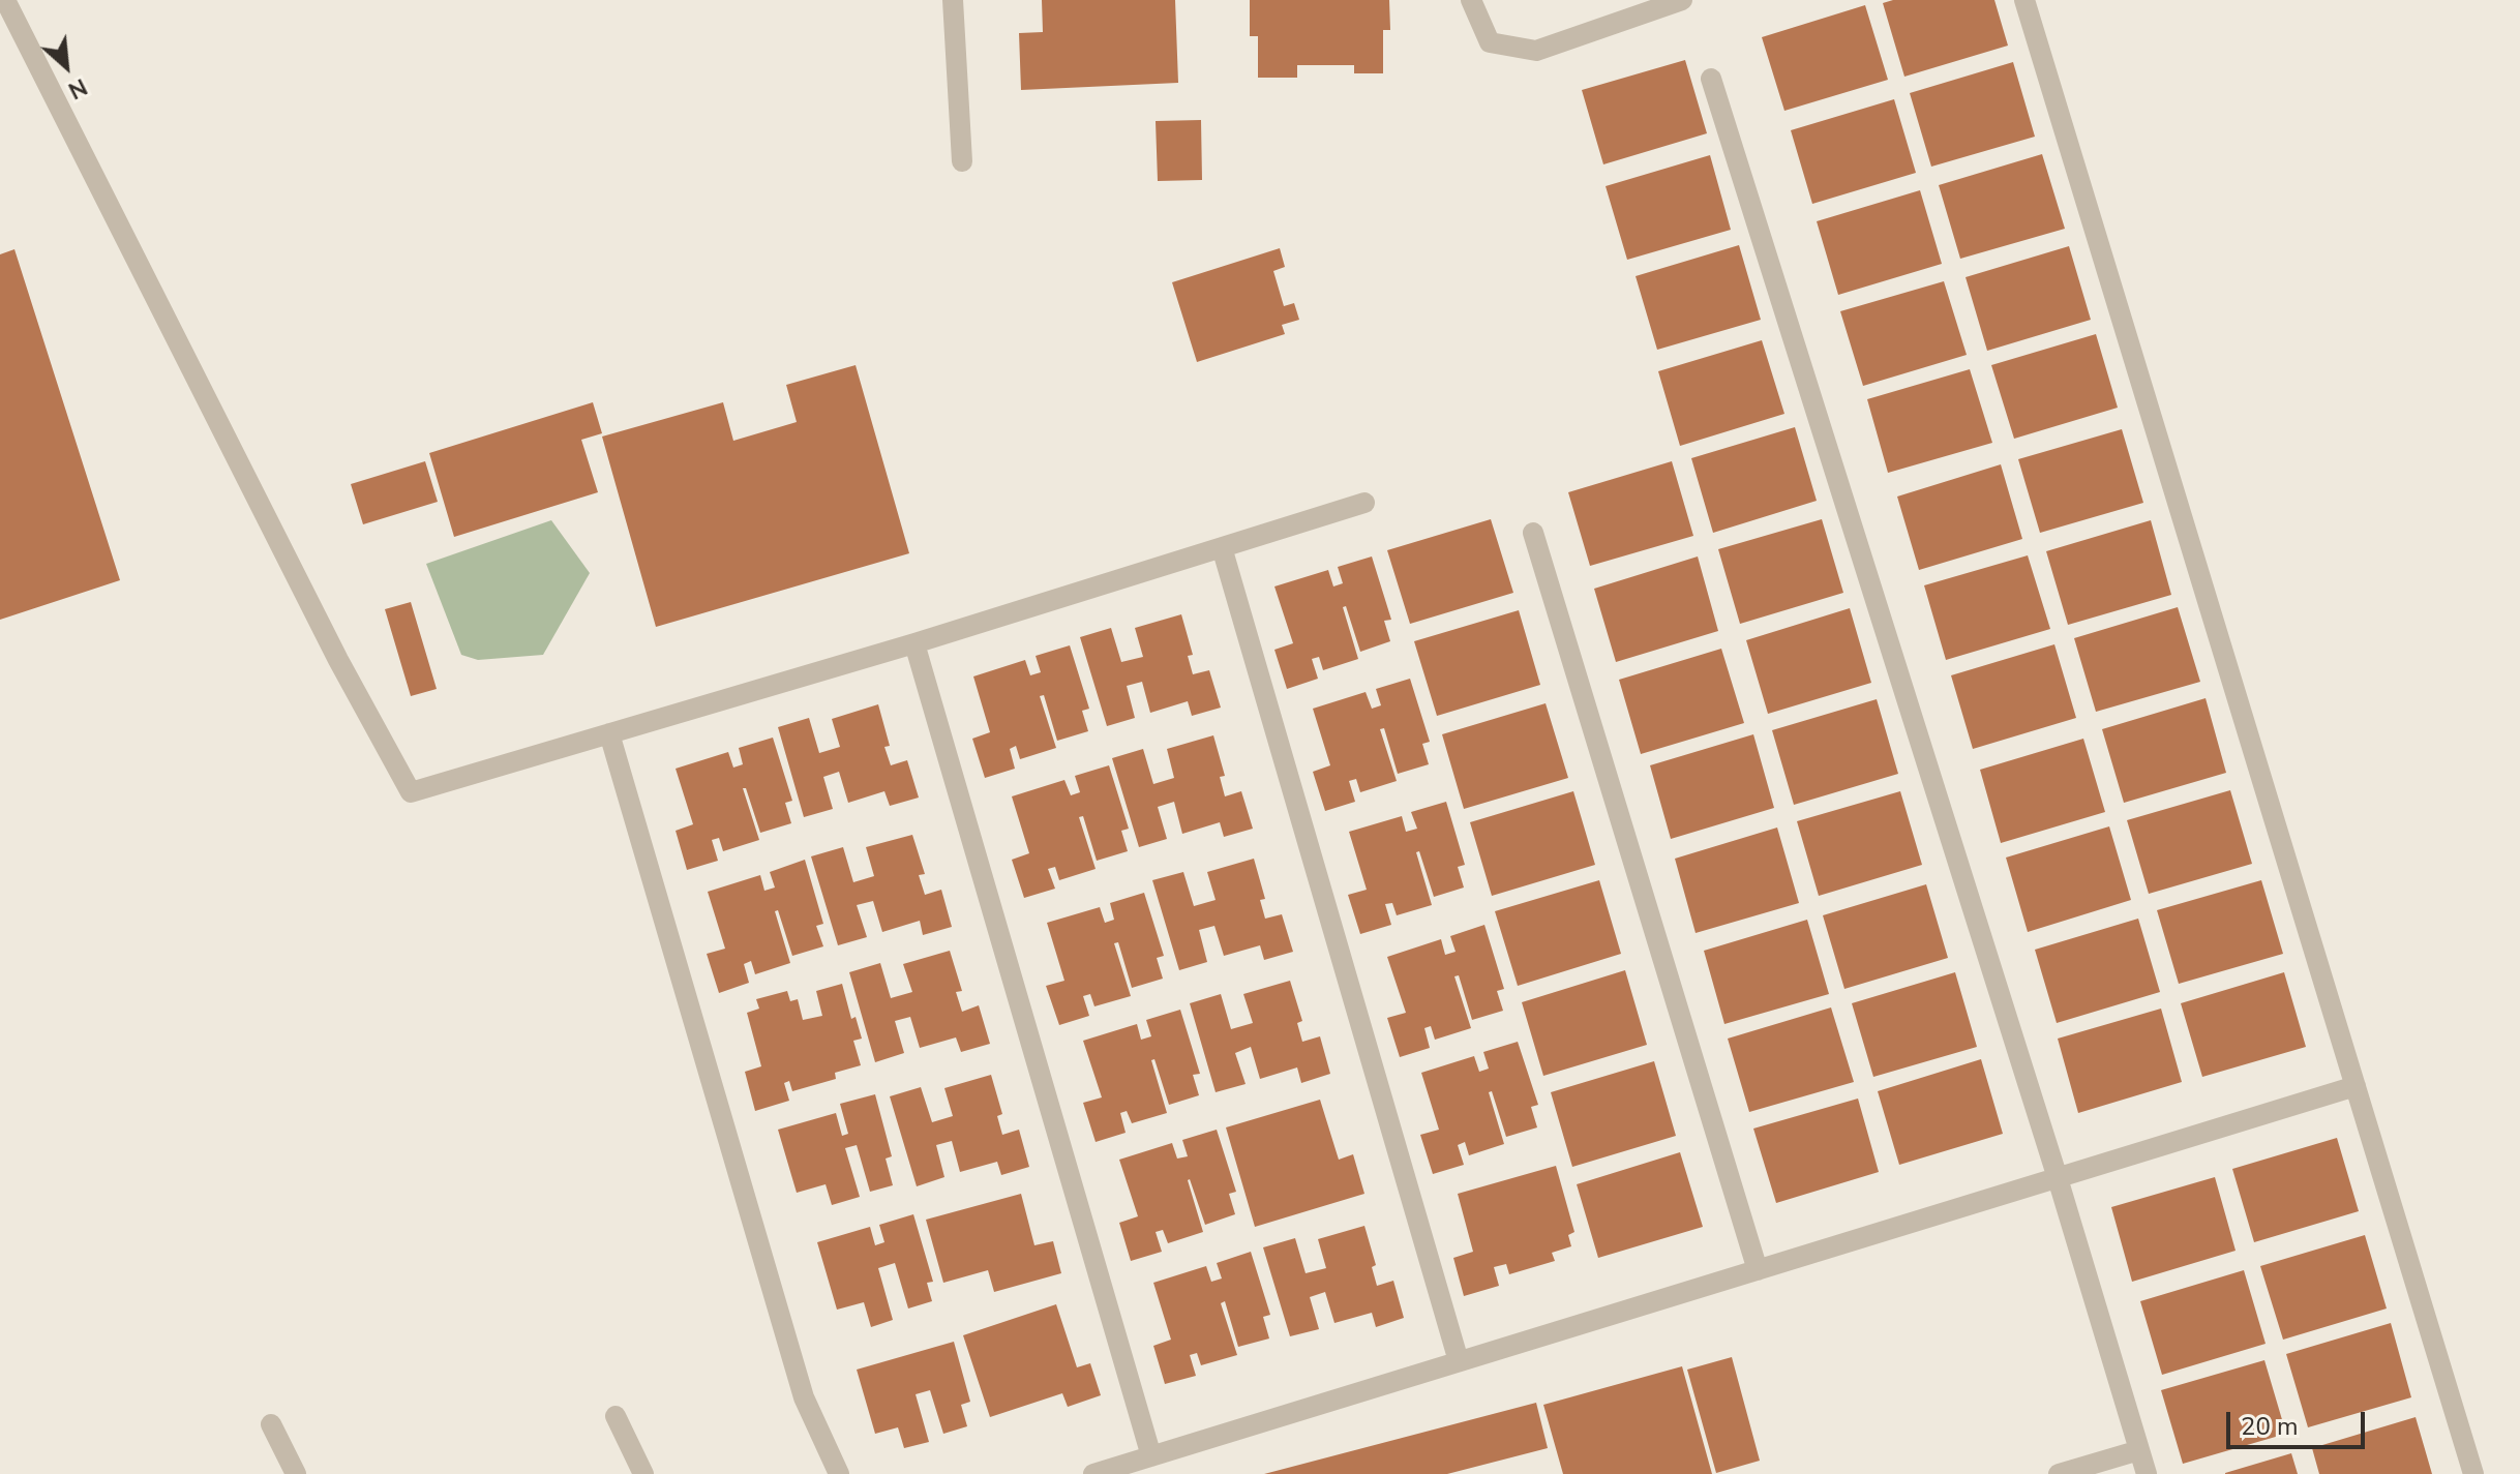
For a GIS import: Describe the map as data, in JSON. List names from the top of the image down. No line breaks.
{"scale_bar":"20 m","north":"bottom right"}
